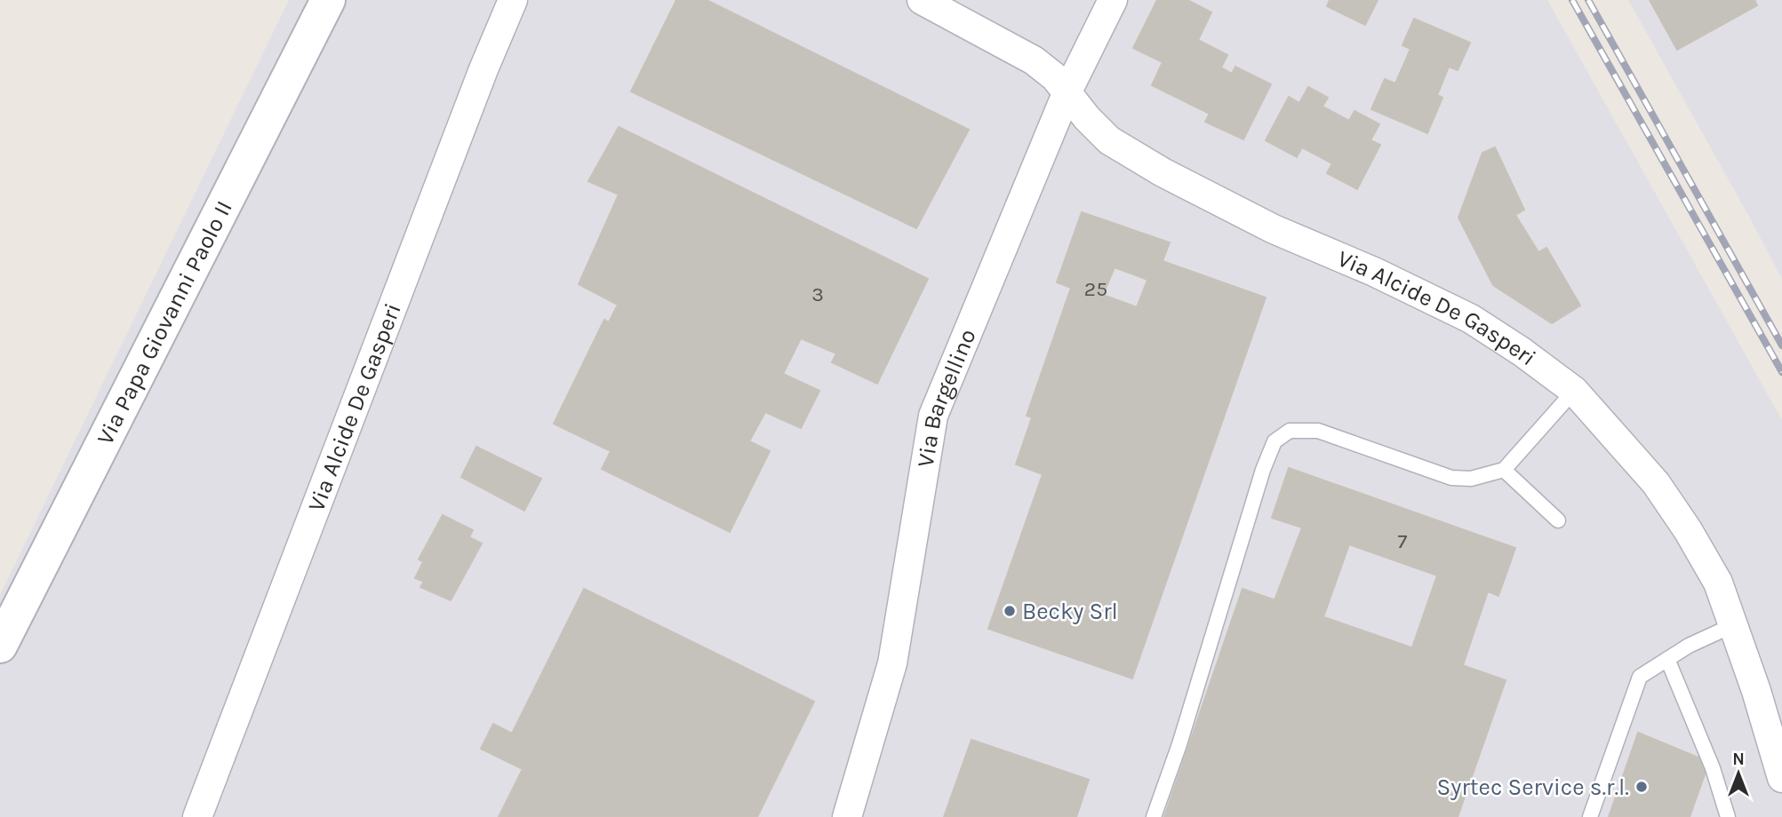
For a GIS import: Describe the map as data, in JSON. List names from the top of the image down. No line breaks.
{"streets":{"main road":["Via Papa Giovanni Paolo II"],"street":["Via Alcide De Gasperi","Via Bargellino"]},"crossings":[["Via Alcide De Gasperi","Via Bargellino"]],"places":["Becky Srl","Syrtec Service s.r.l."],"house_numbers":["25","3","7"],"north":"top"}
